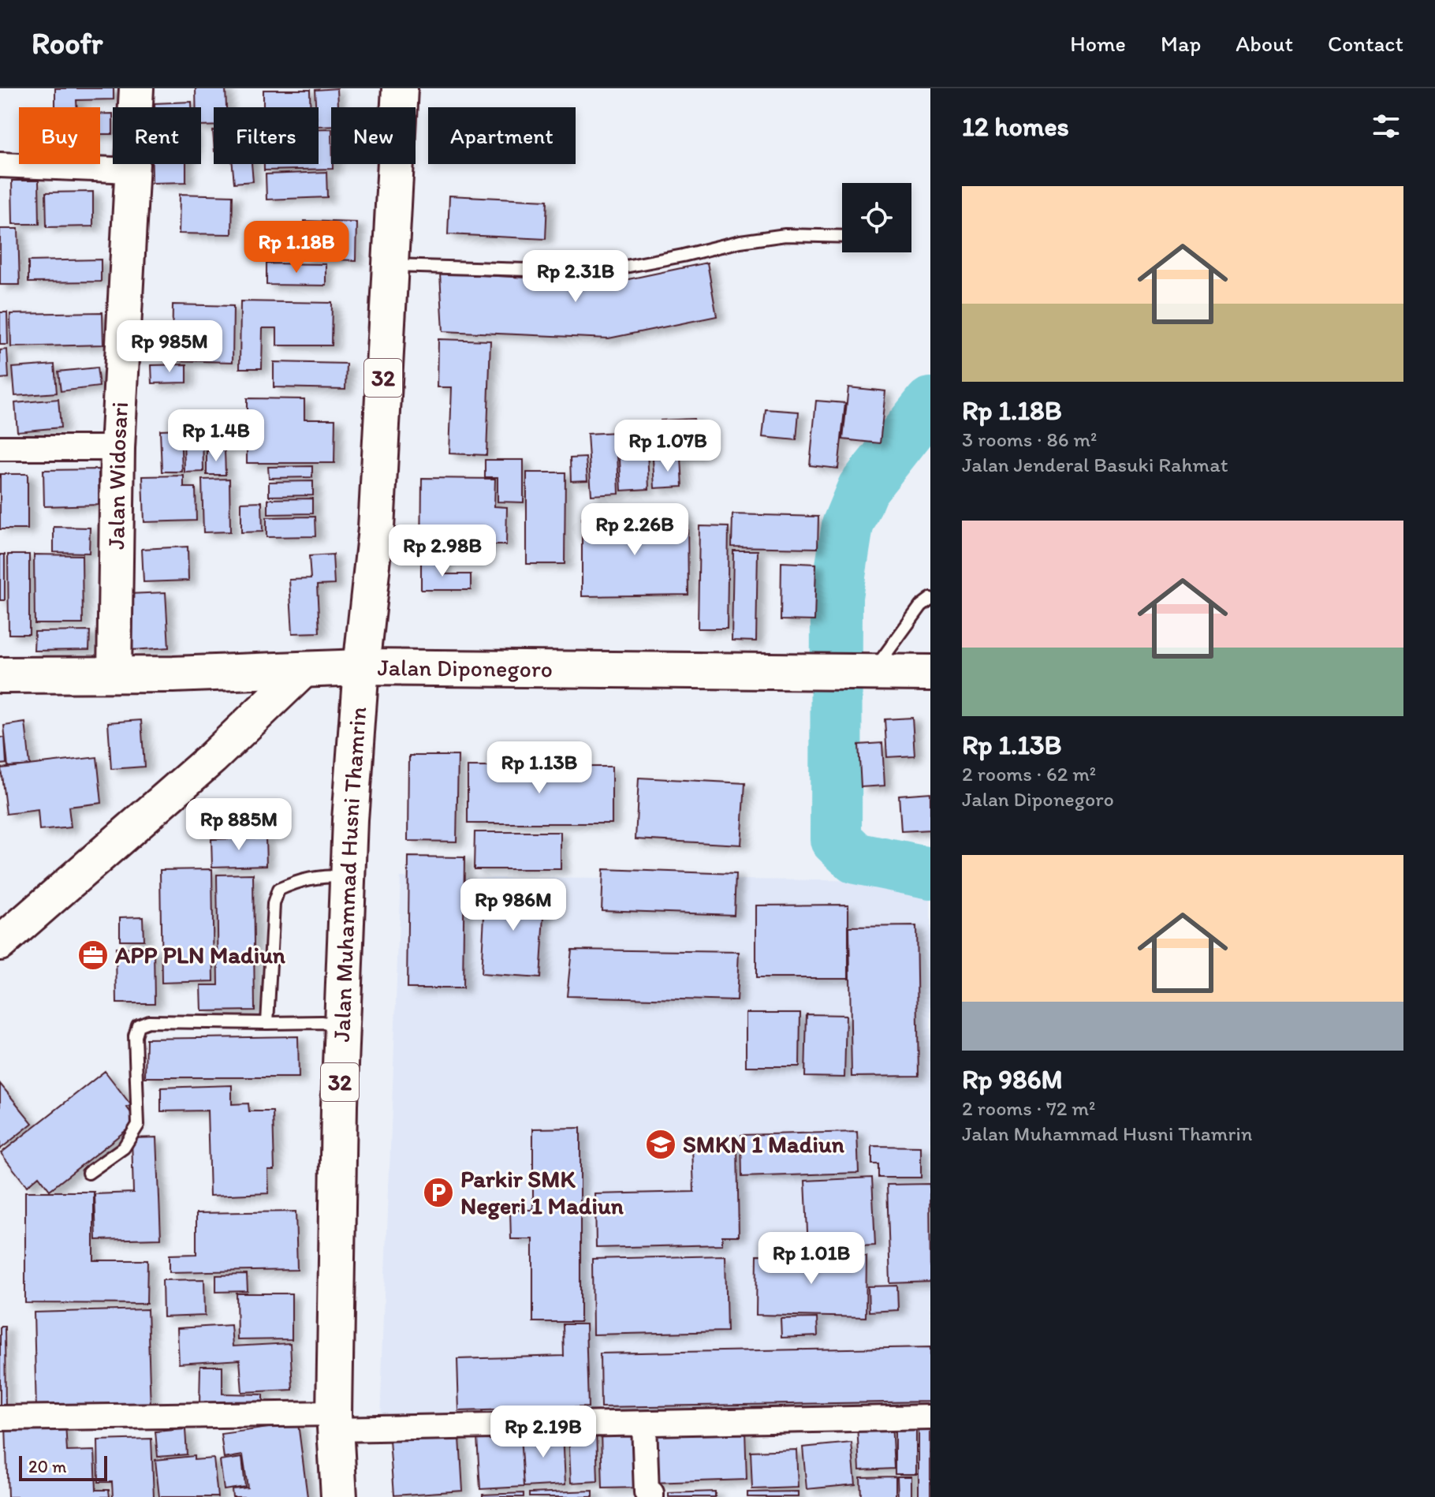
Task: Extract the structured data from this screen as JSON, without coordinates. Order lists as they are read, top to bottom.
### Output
{
  "streets": {
    "main road": ["32", "Jalan Diponegoro", "Jalan Muhammad Husni Thamrin"],
    "street": ["Jalan Widosari"]
  },
  "crossings": [
    ["32", "Jalan Diponegoro"],
    ["32", "Jalan Muhammad Husni Thamrin"],
    ["Jalan Widosari", "Jalan Diponegoro"],
    ["Jalan Diponegoro", "Jalan Muhammad Husni Thamrin"]
  ],
  "places": {
    "office": ["APP PLN Madiun"],
    "school or university": ["SMKN 1 Madiun"],
    "parking": ["Parkir SMK Negeri 1 Madiun"]
  },
  "scale_bar": "20 m",
  "page": {
    "header": "Roofr",
    "nav": [
      "Home",
      "Map",
      "About",
      "Contact"
    ],
    "heading": "12 homes",
    "chip": [
      "Buy",
      "Rent",
      "Filters",
      "New",
      "Apartment"
    ],
    "list": [
      {
        "name": "Rp 1.18B",
        "note": "3 rooms · 86 m² · Jalan Jenderal Basuki Rahmat"
      },
      {
        "name": "Rp 1.13B",
        "note": "2 rooms · 62 m² · Jalan Diponegoro"
      },
      {
        "name": "Rp 986M",
        "note": "2 rooms · 72 m² · Jalan Muhammad Husni Thamrin"
      }
    ],
    "price": [
      "Rp 1.18B",
      "Rp 2.31B",
      "Rp 985M",
      "Rp 1.4B",
      "Rp 1.07B",
      "Rp 2.26B",
      "Rp 2.98B",
      "Rp 1.13B",
      "Rp 885M",
      "Rp 986M",
      "Rp 1.01B",
      "Rp 2.19B"
    ],
    "scale": "20 m"
  }
}
